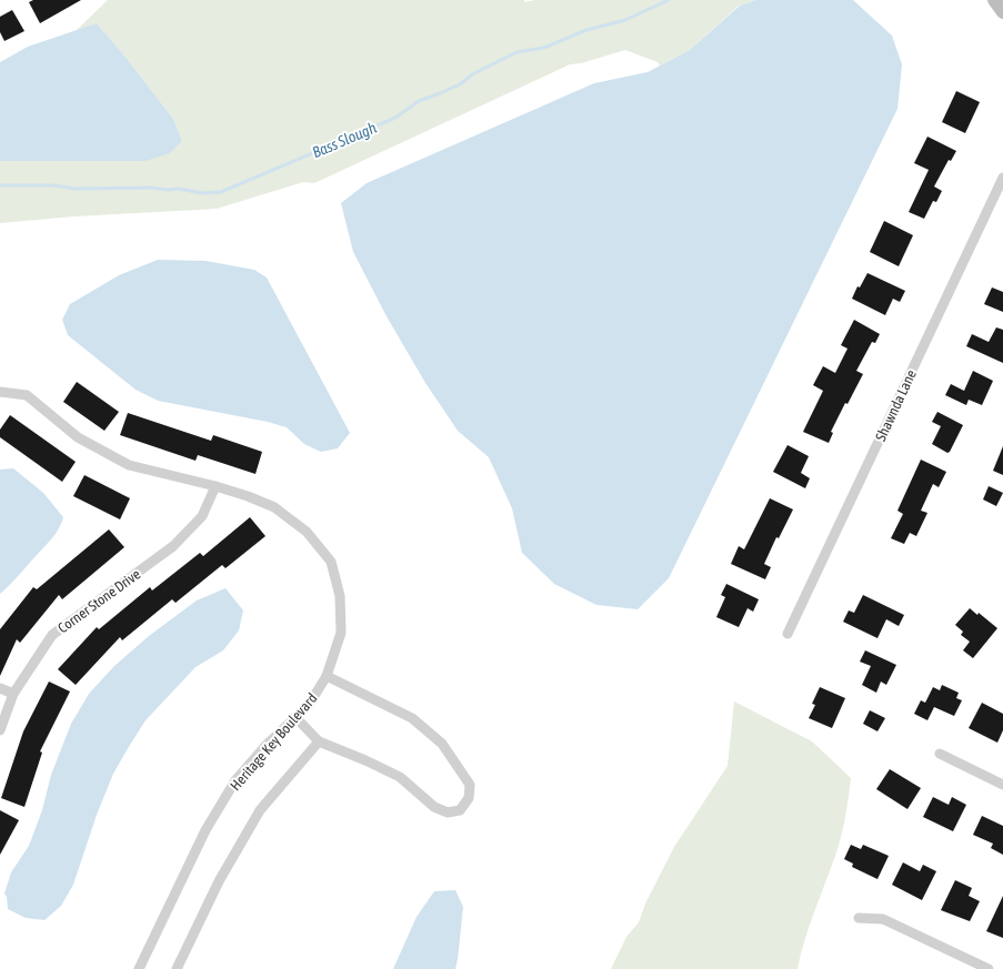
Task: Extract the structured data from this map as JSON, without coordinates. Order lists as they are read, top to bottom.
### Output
{
  "streets": {
    "street": ["Shawnda Lane", "Corner Stone Drive", "Heritage Key Boulevard"]
  },
  "crossings": [
    ["Corner Stone Drive", "Heritage Key Boulevard"]
  ],
  "water": ["Bass Slough"]
}
